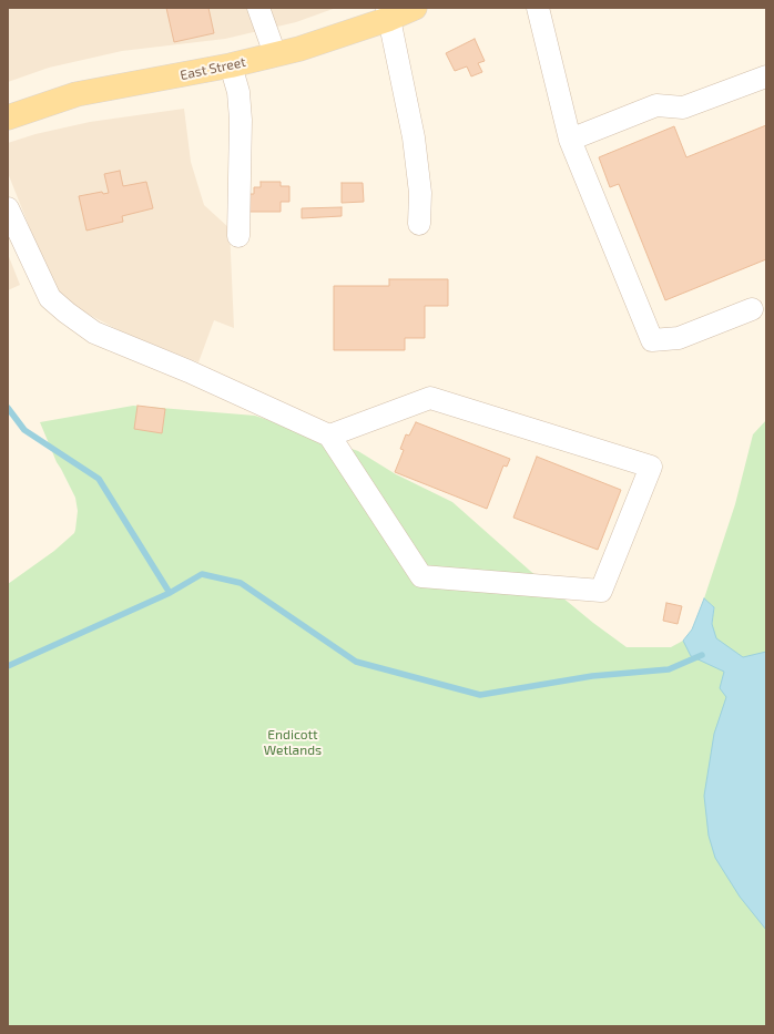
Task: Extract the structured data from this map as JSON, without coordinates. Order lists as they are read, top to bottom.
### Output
{
  "streets": {
    "main road": ["East Street"]
  },
  "parks": ["Endicott Wetlands"]
}
